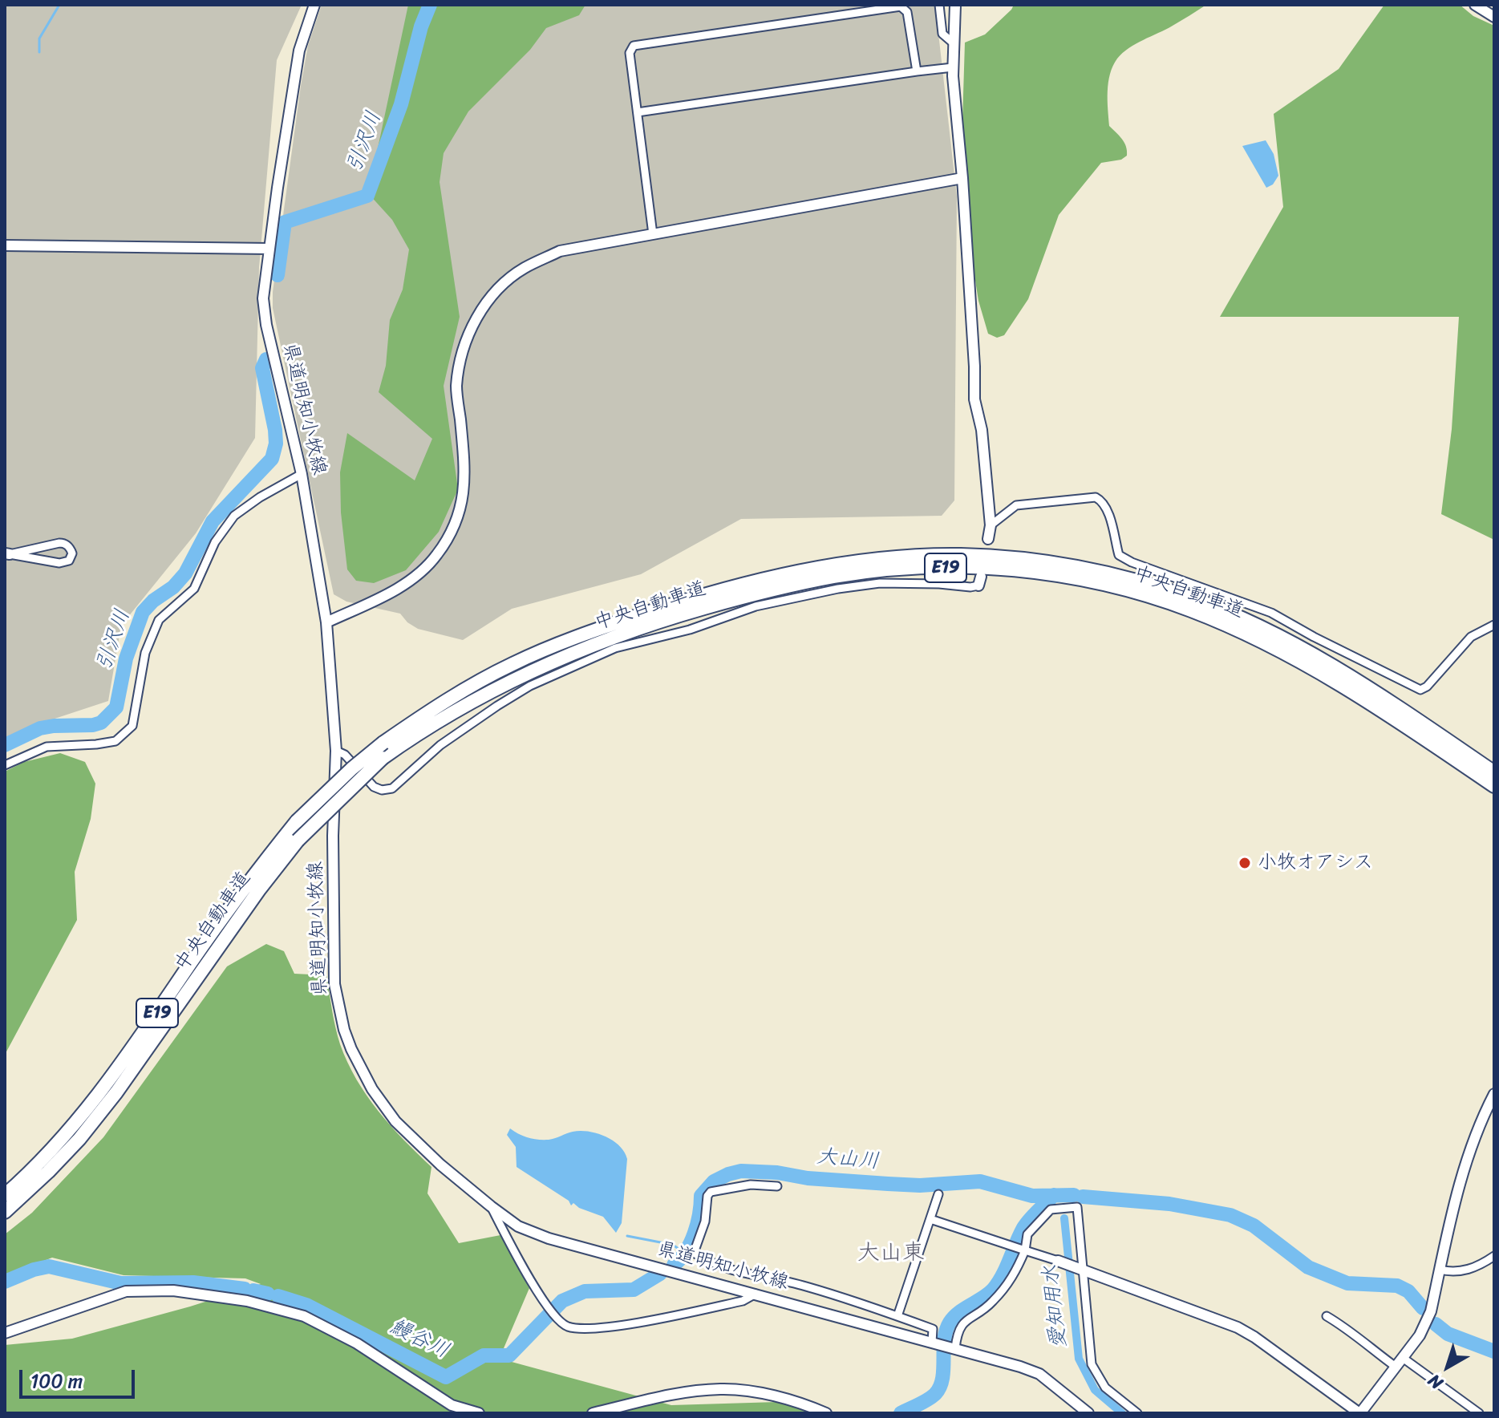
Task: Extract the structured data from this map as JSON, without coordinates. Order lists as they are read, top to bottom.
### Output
{
  "streets": {
    "highway": ["E19", "中央自動車道"],
    "main road": ["県道明知小牧線"]
  },
  "districts": ["大山東"],
  "water": [
    "引沢川",
    "大山川",
    "愛知用水",
    "鰻谷川"
  ],
  "places": ["小牧オアシス"],
  "scale_bar": "100 m",
  "north": "bottom left"
}
